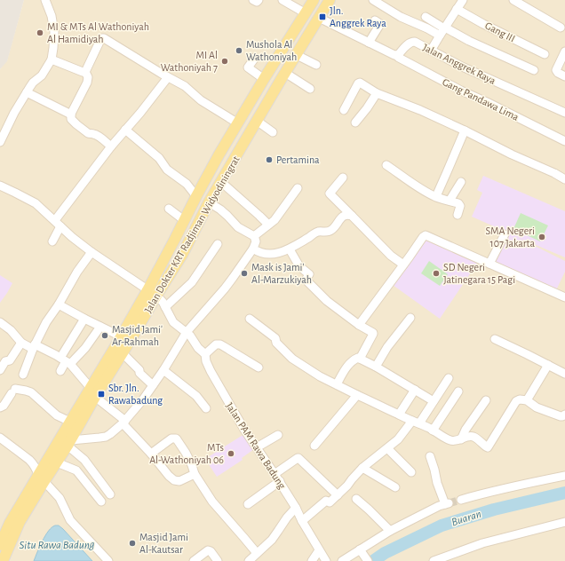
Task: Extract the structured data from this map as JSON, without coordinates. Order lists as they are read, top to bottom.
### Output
{
  "streets": {
    "main road": ["Jalan Dokter KRT Radjiman Widyodiningrat"],
    "street": [
      "Gang III",
      "Jalan Anggrek Raya",
      "Gang Pandawa Lima",
      "Jalan PAM Rawa Badung"
    ]
  },
  "crossings": [
    ["Jalan Anggrek Raya", "Gang Pandawa Lima"],
    ["Jalan Dokter KRT Radjiman Widyodiningrat", "Jalan PAM Rawa Badung"]
  ],
  "water": ["Buaran", "Situ Rawa Badung"],
  "places": {
    "transit": ["Jln. Anggrek Raya", "Sbr. Jln. Rawabadung"],
    "other": [
      "MI & MTs Al Wathoniyah Al Hamidiyah",
      "Mushola Al Wathoniyah",
      "MI Al Wathoniyah 7",
      "Pertamina",
      "SMA Negeri 107 Jakarta",
      "Mask is Jami' Al-Marzukiyah",
      "SD Negeri Jatinegara 15 Pagi",
      "Masjid Jami' Ar-Rahmah",
      "MTs Al-Wathoniyah 06",
      "Masjid Jami Al-Kautsar"
    ]
  }
}
